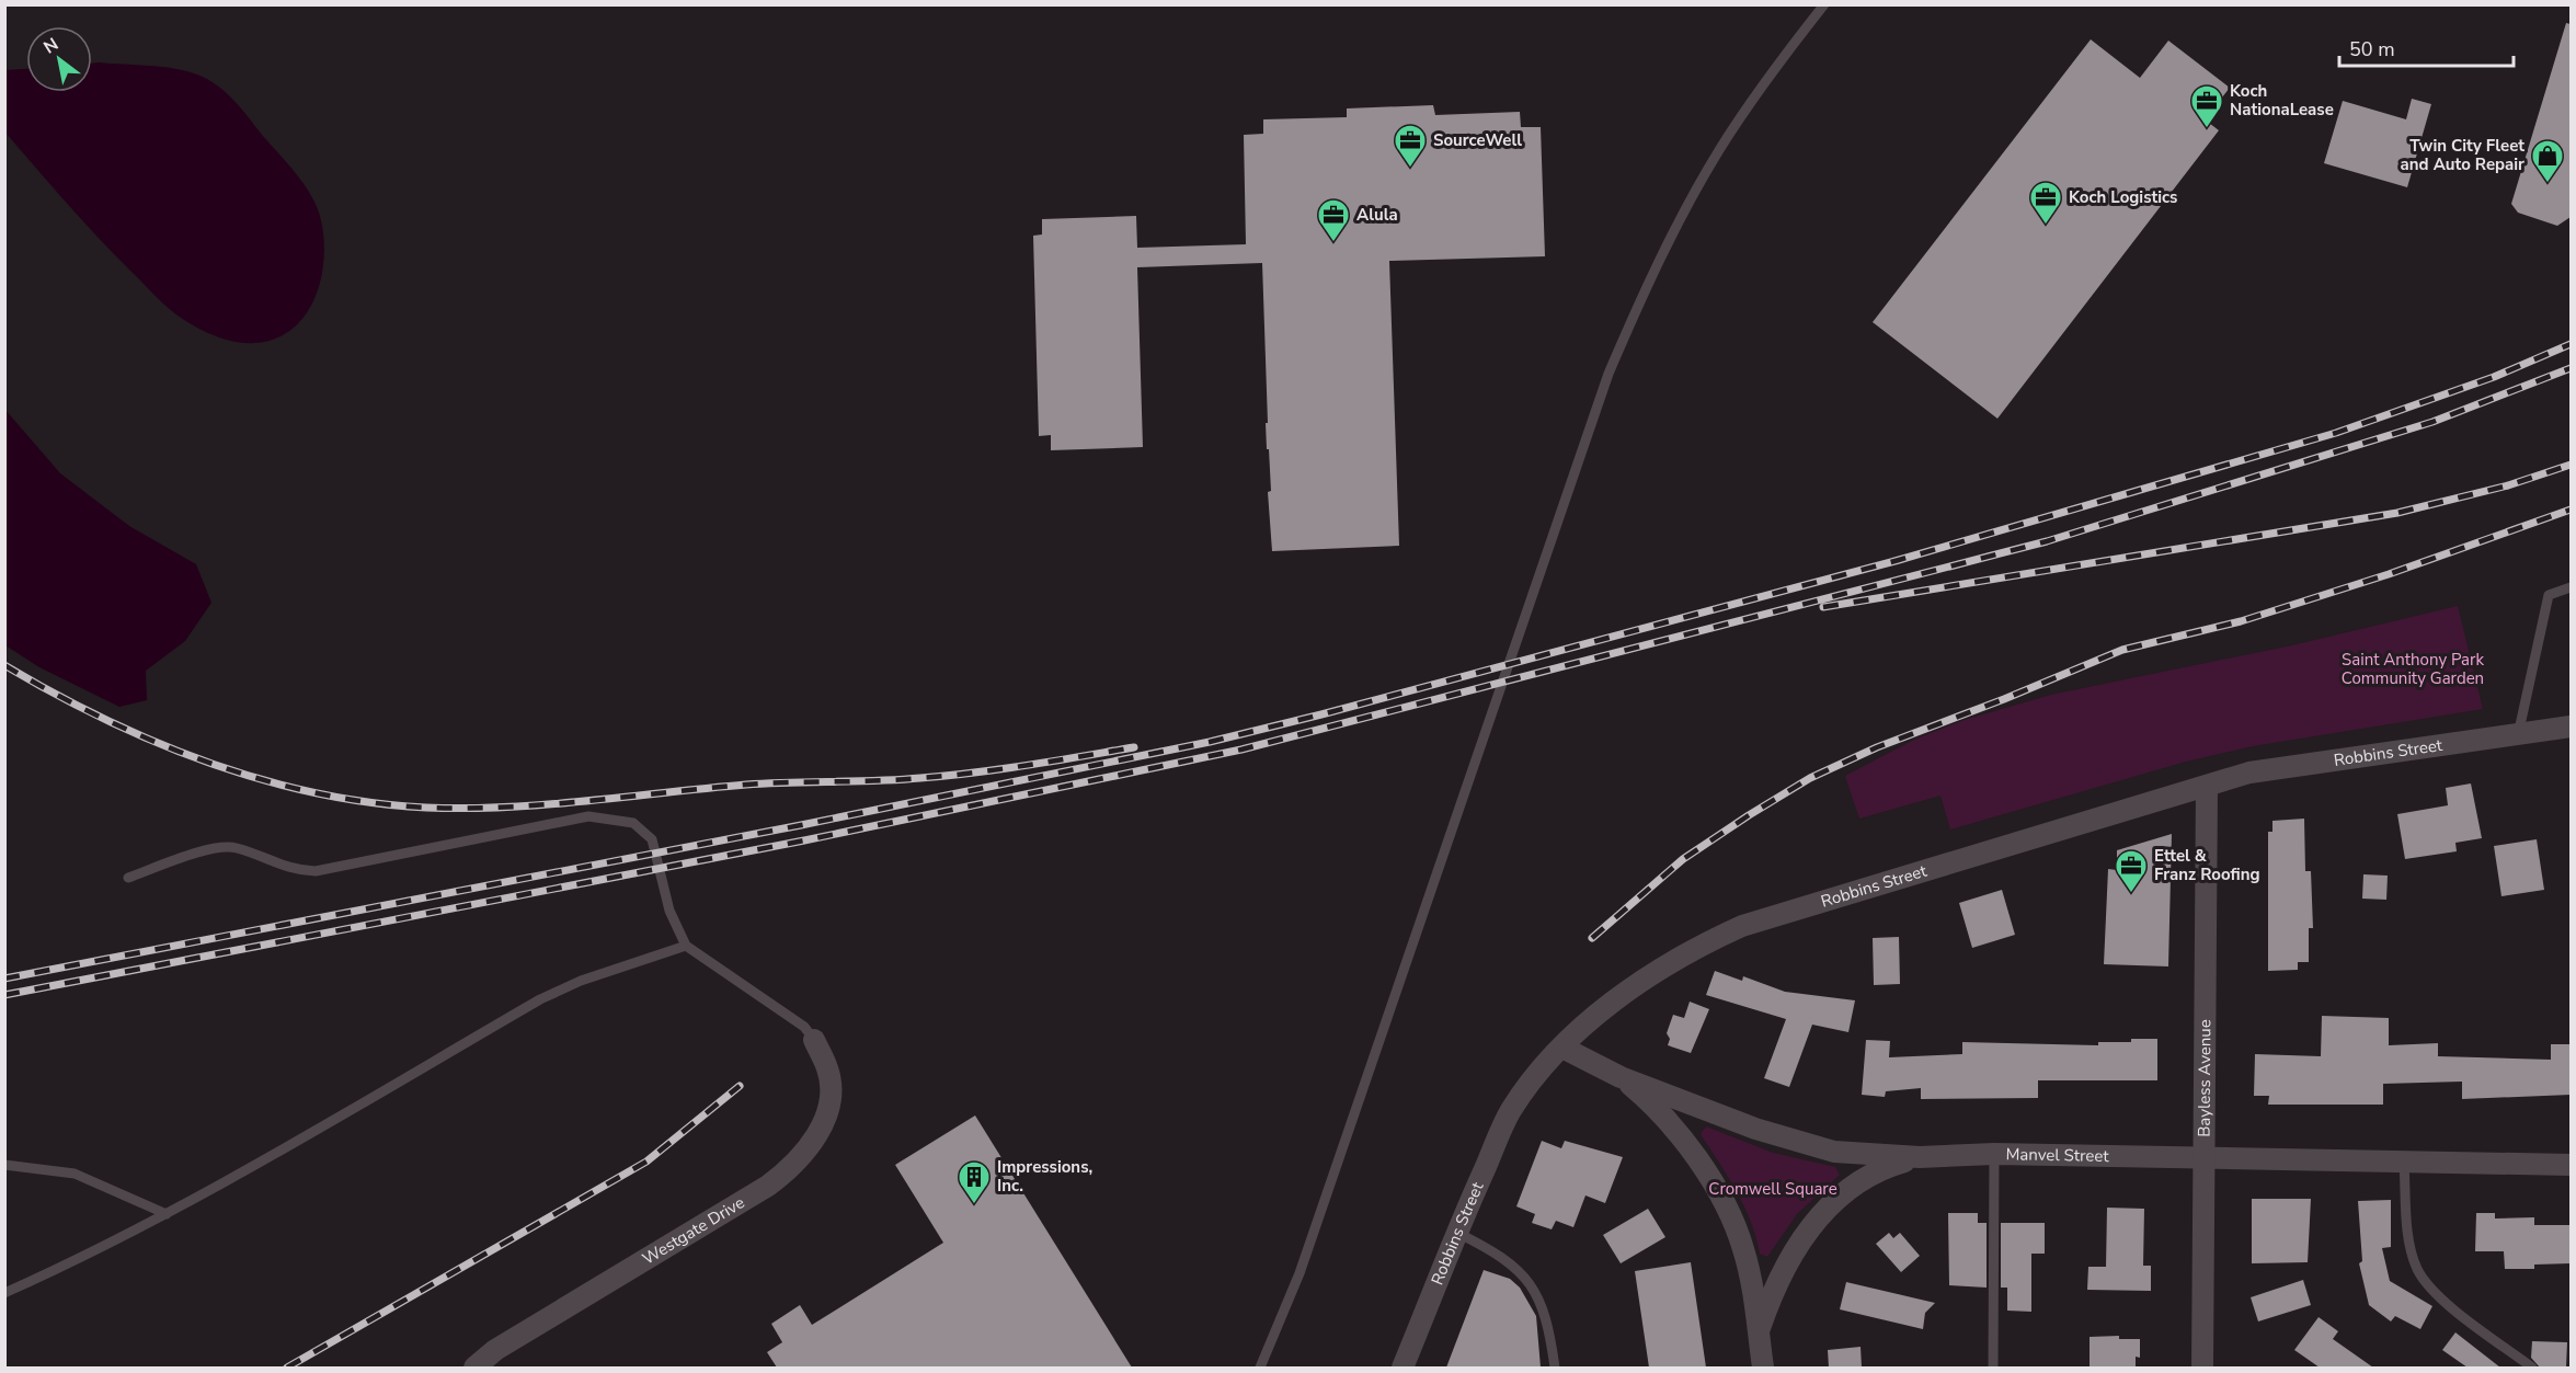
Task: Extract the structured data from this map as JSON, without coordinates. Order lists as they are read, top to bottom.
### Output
{
  "streets": {
    "street": [
      "Robbins Street",
      "Bayless Avenue",
      "Manvel Street",
      "Westgate Drive"
    ]
  },
  "crossings": [
    ["Robbins Street", "Bayless Avenue"],
    ["Robbins Street", "Manvel Street"],
    ["Bayless Avenue", "Manvel Street"]
  ],
  "parks": ["Saint Anthony Park Community Garden", "Cromwell Square"],
  "places": {
    "office": [
      "Koch NationaLease",
      "SourceWell",
      "Koch Logistics",
      "Alula",
      "Ettel & Franz Roofing"
    ],
    "shop": ["Twin City Fleet and Auto Repair"],
    "building": ["Impressions, Inc."]
  },
  "scale_bar": "50 m",
  "north": "top left"
}
